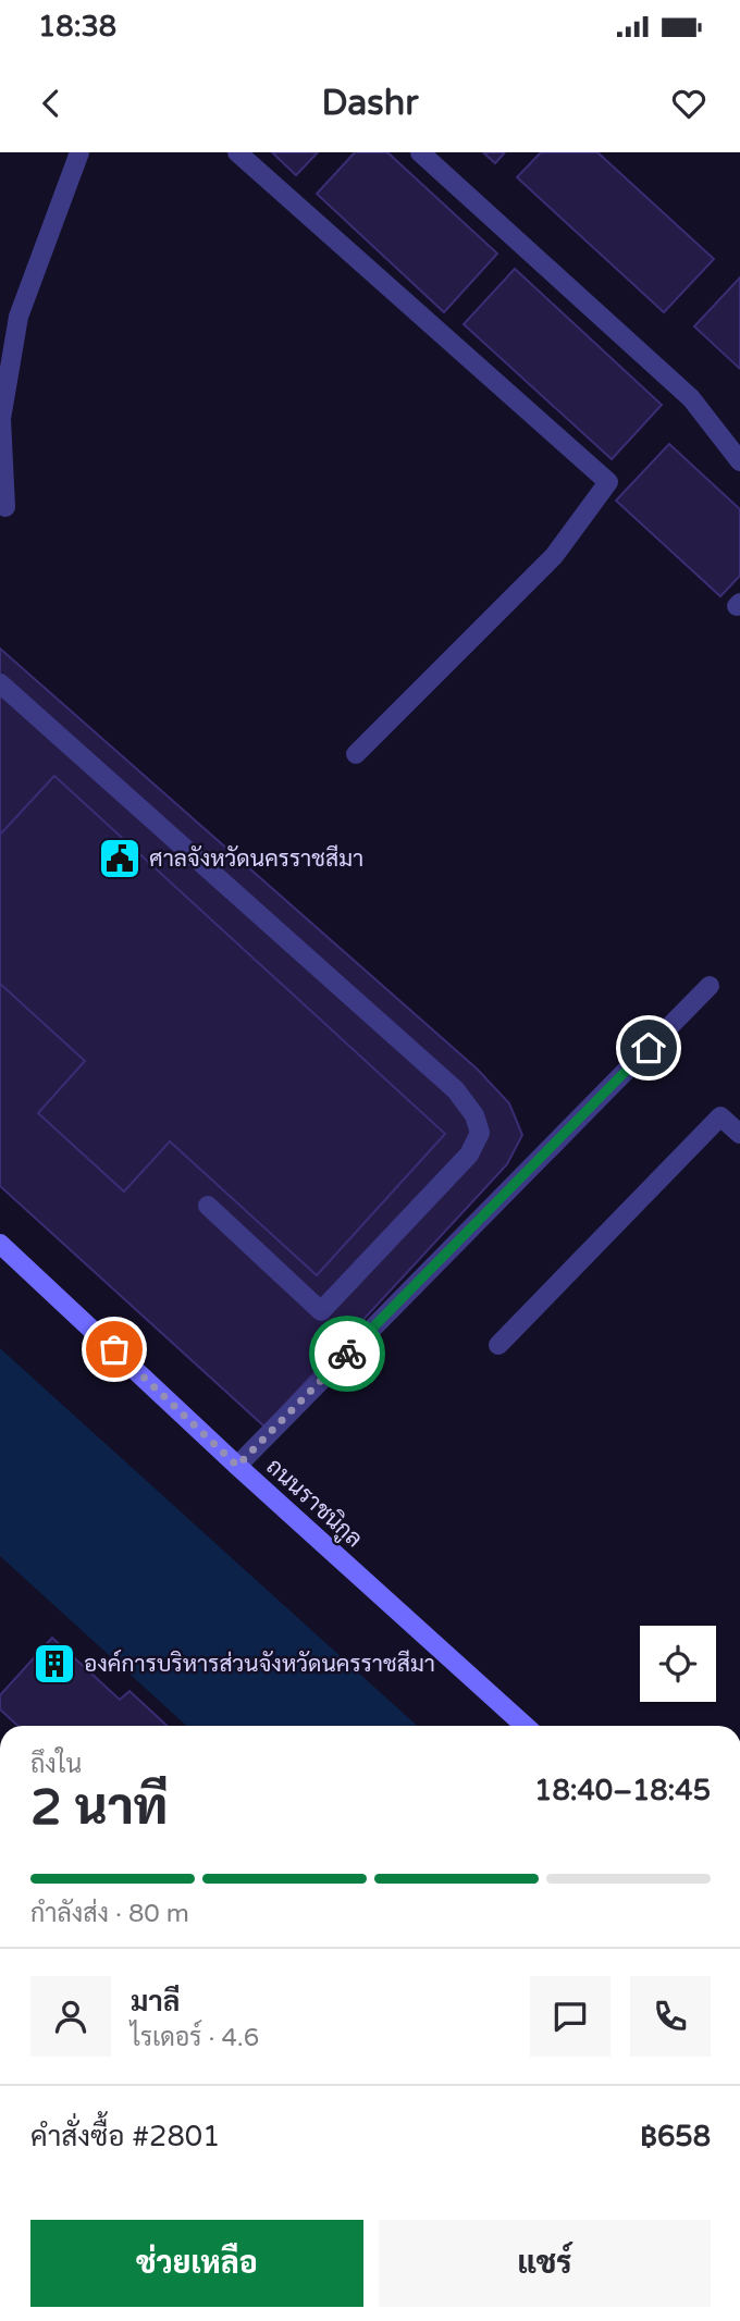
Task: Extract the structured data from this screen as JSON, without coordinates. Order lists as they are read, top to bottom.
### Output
{
  "streets": {
    "main road": ["ถนนราชนิกูล"]
  },
  "places": {
    "public building": ["ศาลจังหวัดนครราชสีมา"],
    "building": ["องค์การบริหารส่วนจังหวัดนครราชสีมา"]
  },
  "page": {
    "status": "18:38",
    "header": "Dashr",
    "heading": ["2 นาที", "ถึงใน", "18:40–18:45"],
    "panel": [
      "มาลี",
      "ไรเดอร์ · 4.6",
      "คำสั่งซื้อ #2801",
      "฿658"
    ],
    "bar": "กำลังส่ง · 80 m",
    "buttons": ["ช่วยเหลือ", "แชร์"]
  }
}
